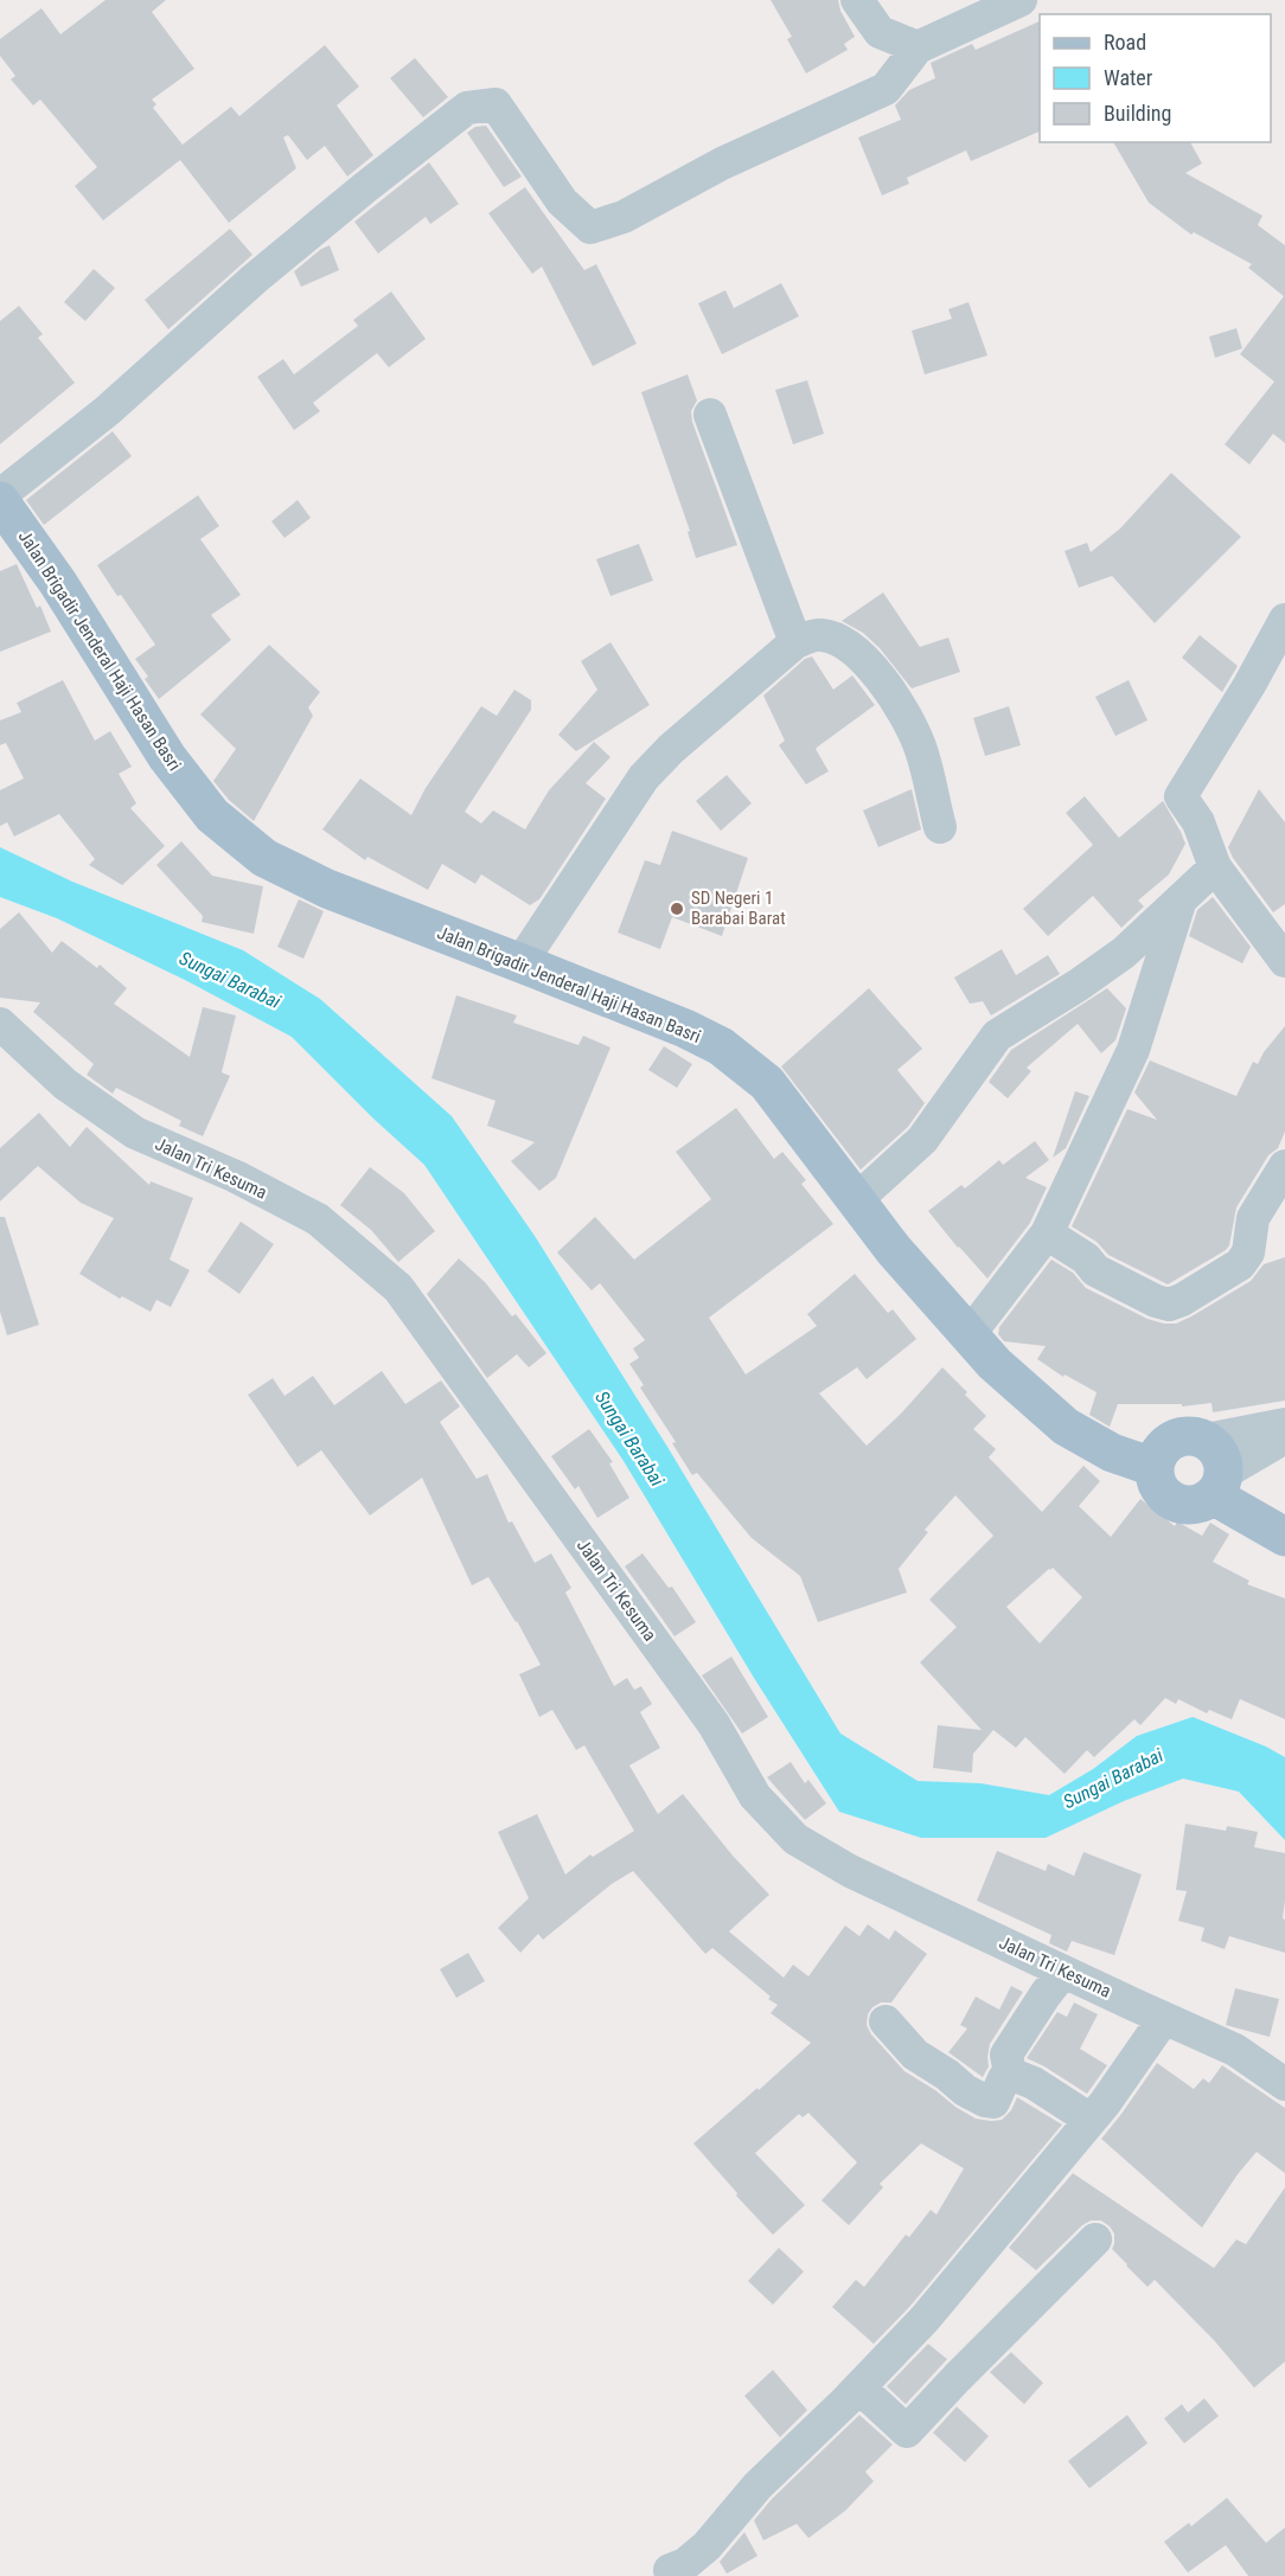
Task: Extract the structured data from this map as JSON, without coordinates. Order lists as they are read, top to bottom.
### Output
{
  "streets": {
    "main road": ["Jalan Brigadir Jenderal Haji Hasan Basri"],
    "street": ["Jalan Tri Kesuma"]
  },
  "water": ["Sungai Barabai"],
  "places": ["SD Negeri 1 Barabai Barat"],
  "legend": ["Road", "Water", "Building"]
}
